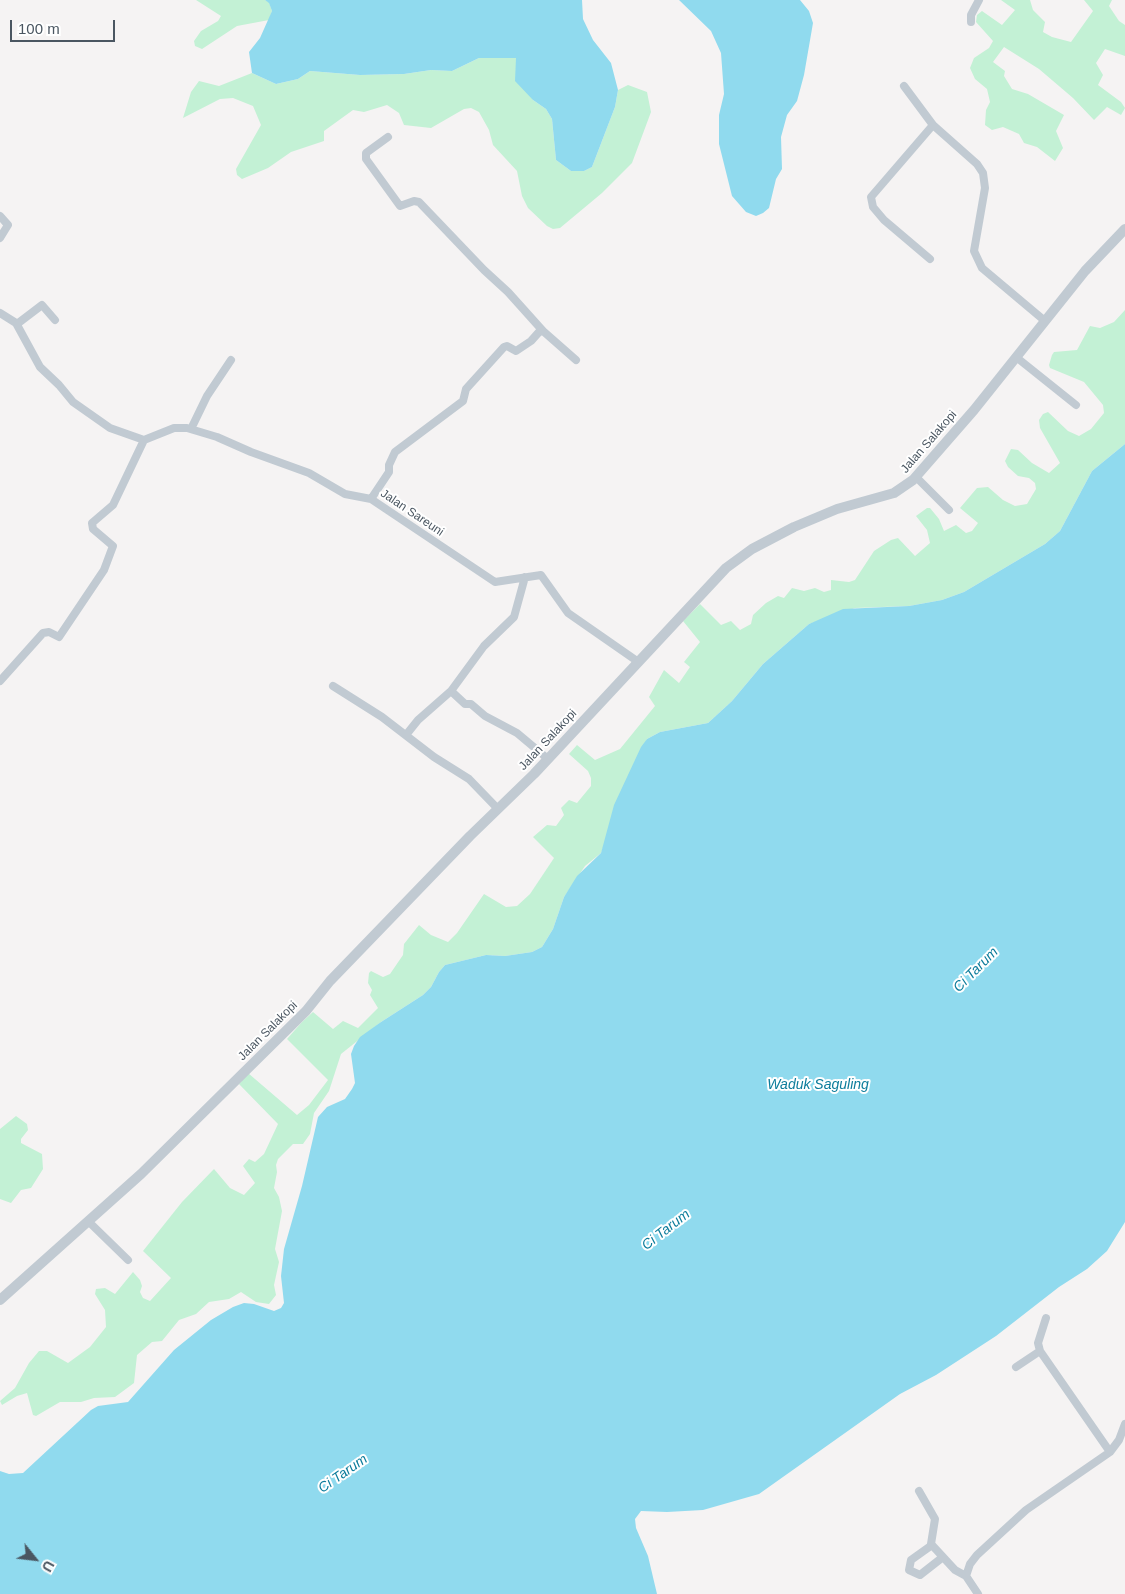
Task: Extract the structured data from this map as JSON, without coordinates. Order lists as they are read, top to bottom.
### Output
{
  "streets": {
    "street": ["Jalan Salakopi", "Jalan Sareuni"]
  },
  "crossings": [
    ["Jalan Salakopi", "Jalan Sareuni"]
  ],
  "water": ["Ci Tarum", "Waduk Saguling"],
  "scale_bar": "100 m",
  "north": "bottom right"
}
